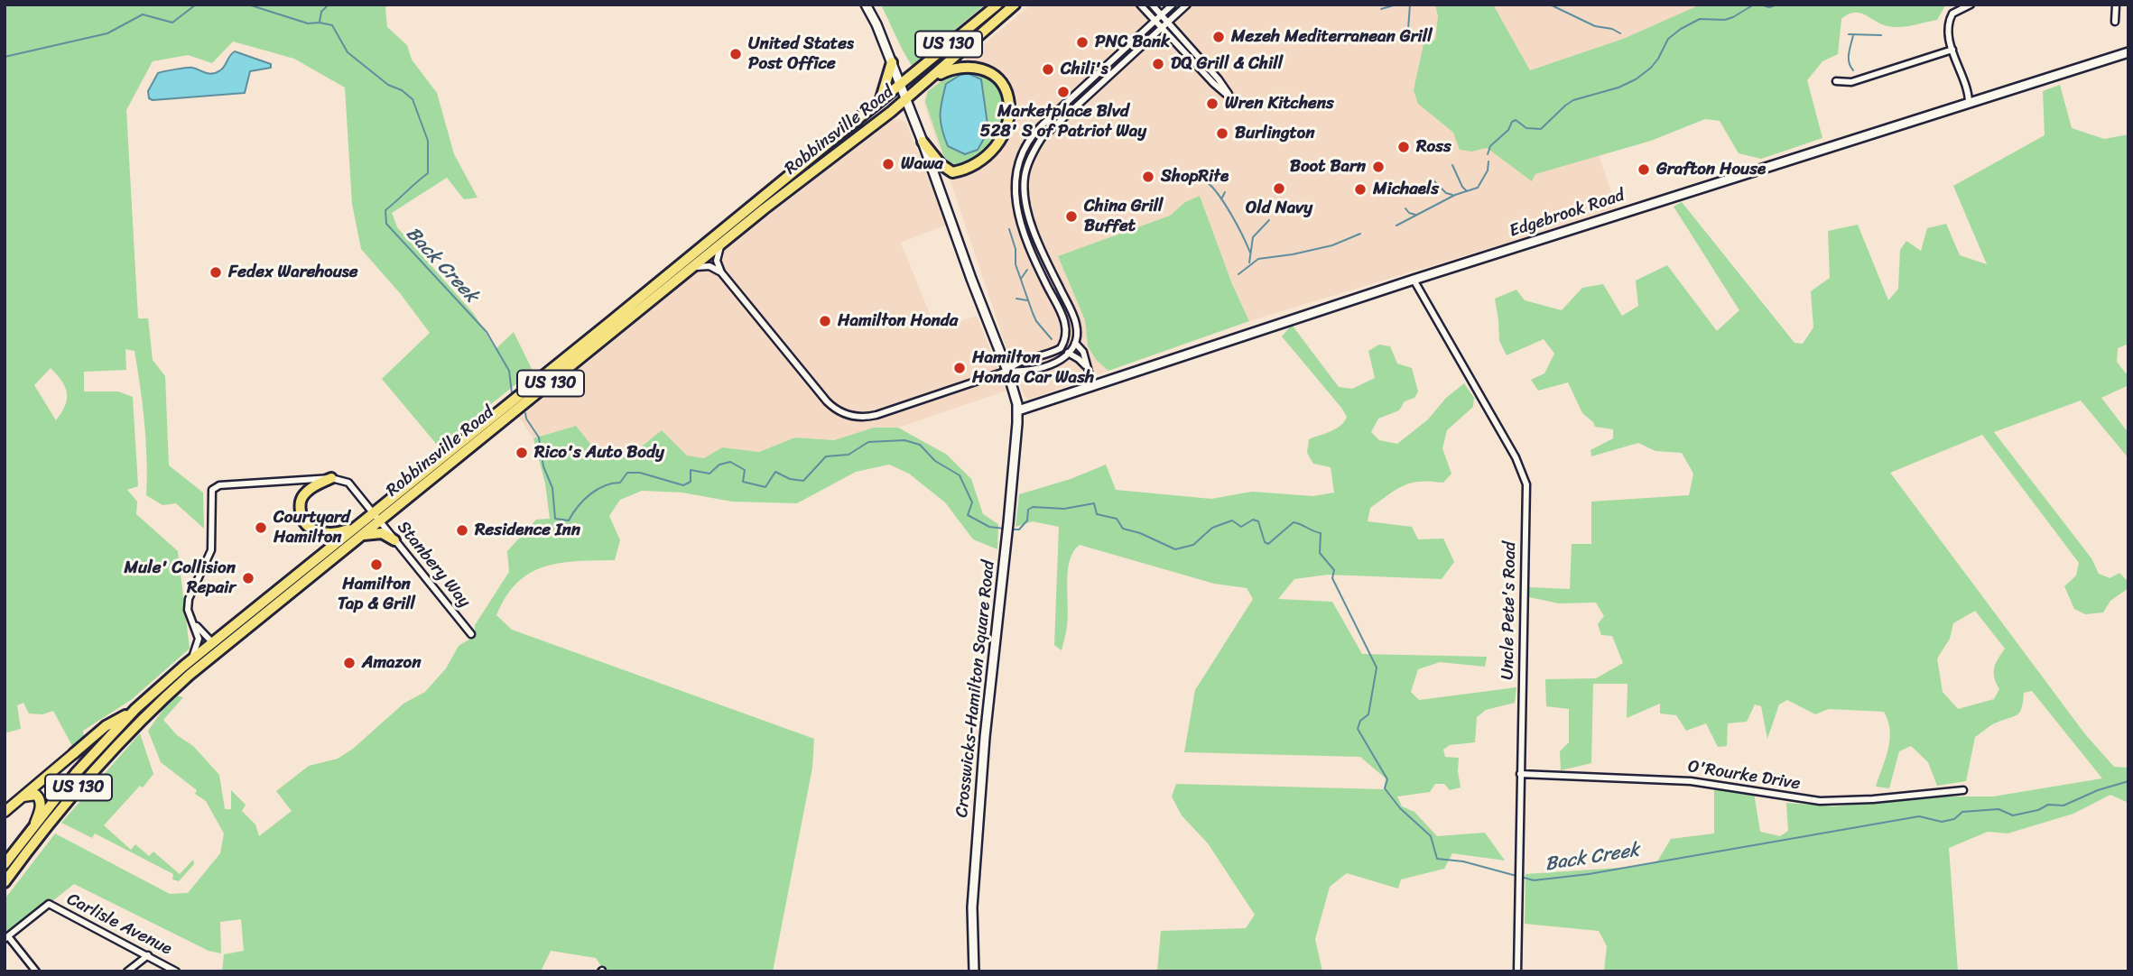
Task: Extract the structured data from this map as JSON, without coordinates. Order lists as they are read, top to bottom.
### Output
{
  "streets": {
    "highway": ["US 130", "Robbinsville Road"],
    "street": [
      "Edgebrook Road",
      "Stanbery Way",
      "Uncle Pete's Road",
      "Crosswicks-Hamilton Square Road",
      "O'Rourke Drive",
      "Carlisle Avenue"
    ]
  },
  "crossings": [
    ["Robbinsville Road", "Stanbery Way"],
    ["Edgebrook Road", "Uncle Pete's Road"],
    ["Edgebrook Road", "Crosswicks-Hamilton Square Road"],
    ["Uncle Pete's Road", "O'Rourke Drive"]
  ],
  "water": ["Back Creek"],
  "places": [
    "Mezeh Mediterranean Grill",
    "PNC Bank",
    "United States Post Office",
    "DQ Grill & Chill",
    "Chili's",
    "Marketplace Blvd 528' S of Patriot Way",
    "Wren Kitchens",
    "Burlington",
    "Ross",
    "Wawa",
    "Boot Barn",
    "Grafton House",
    "ShopRite",
    "Old Navy",
    "Michaels",
    "China Grill Buffet",
    "Fedex Warehouse",
    "Hamilton Honda",
    "Hamilton Honda Car Wash",
    "Rico's Auto Body",
    "Courtyard Hamilton",
    "Residence Inn",
    "Hamilton Tap & Grill",
    "Mule' Collision Repair",
    "Amazon"
  ]
}
